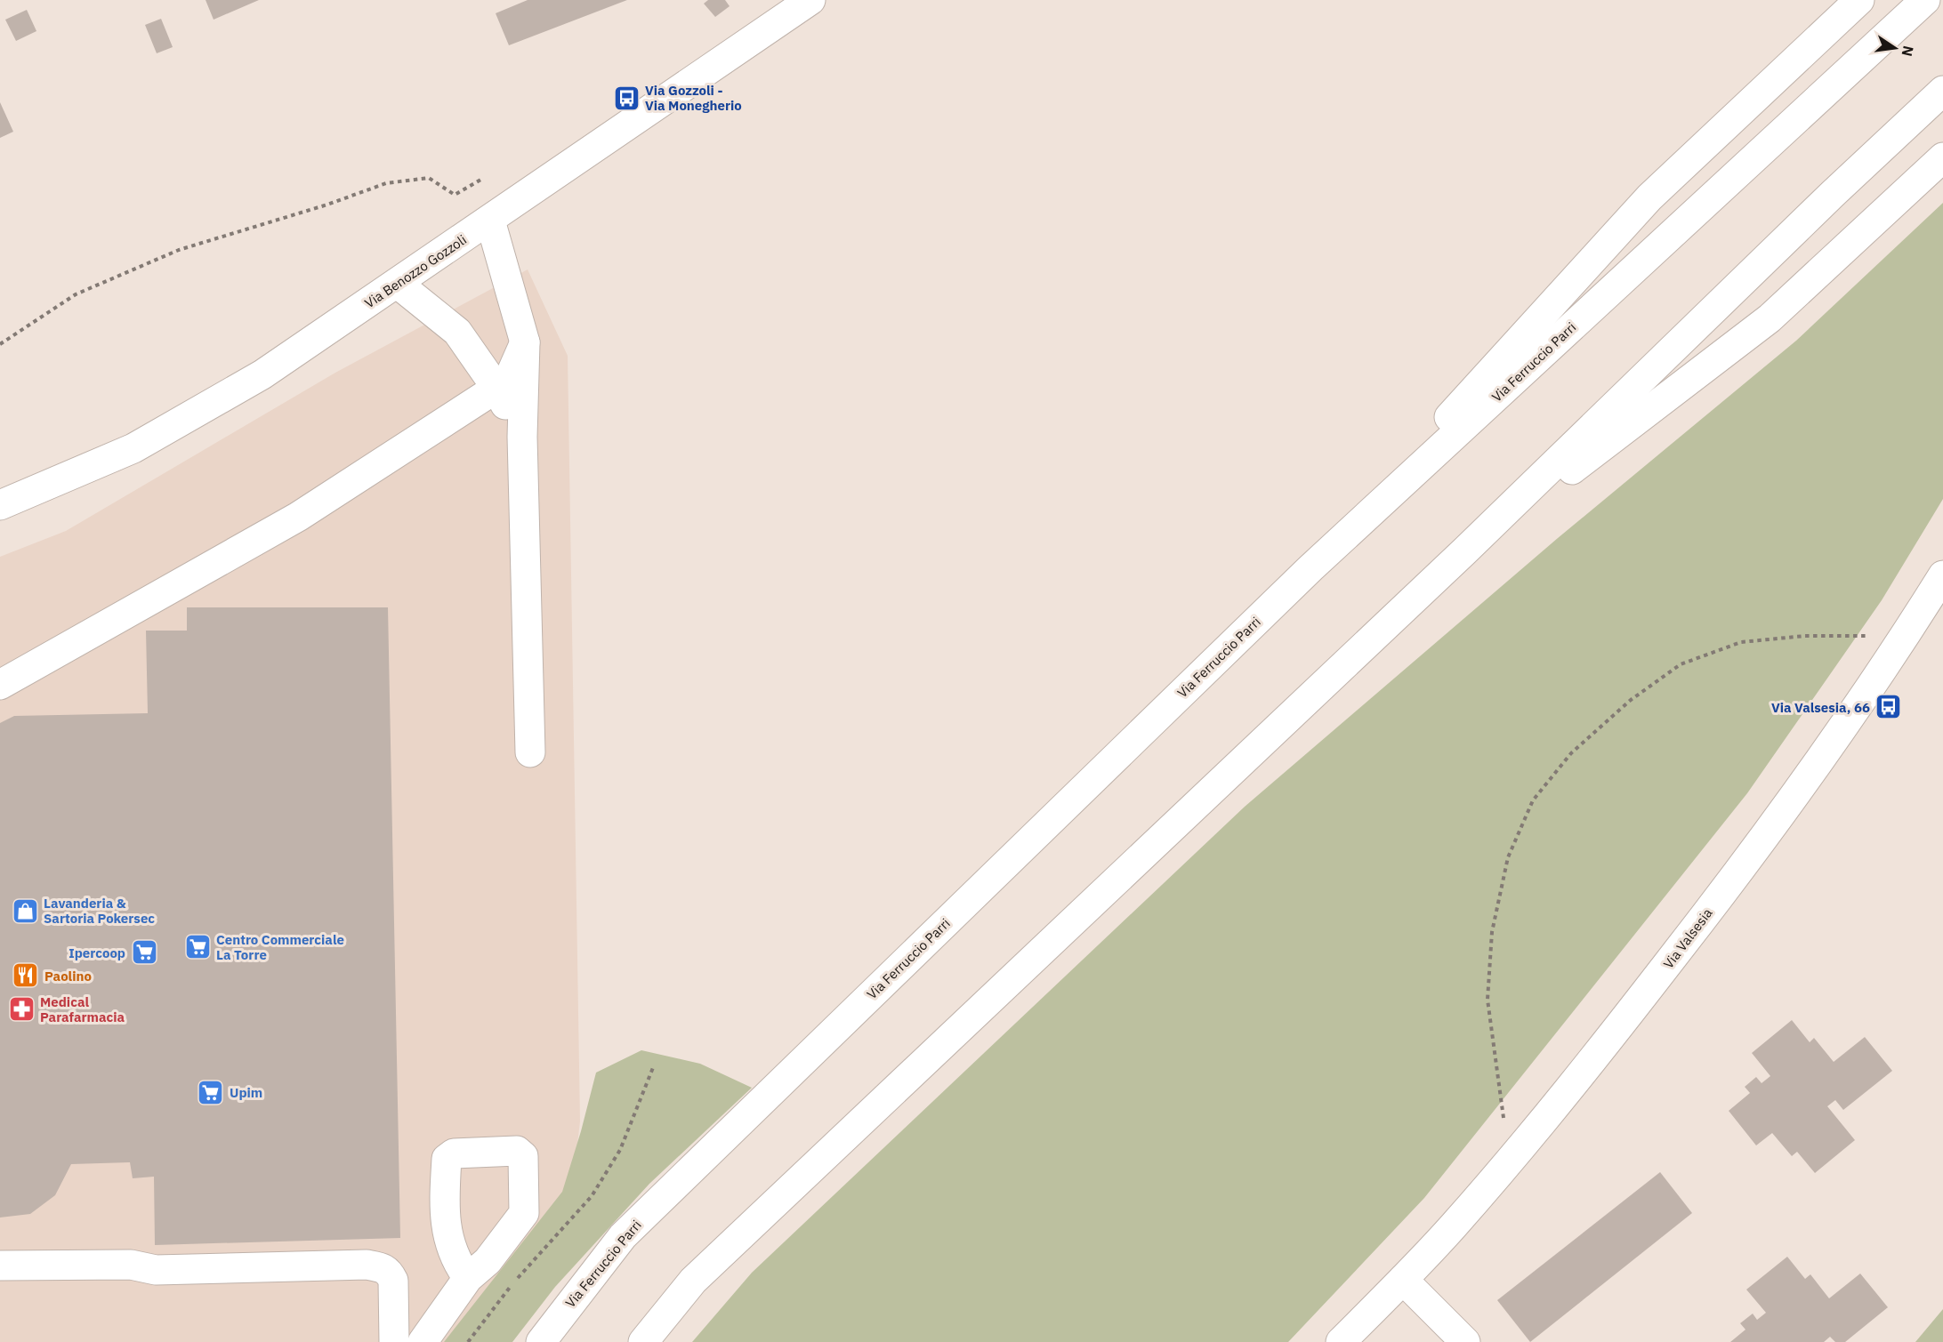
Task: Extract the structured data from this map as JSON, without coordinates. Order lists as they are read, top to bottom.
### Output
{
  "streets": {
    "main road": ["Via Benozzo Gozzoli", "Via Ferruccio Parri", "Via Valsesia"]
  },
  "places": {
    "bus stop": ["Via Gozzoli - Via Monegherio", "Via Valsesia, 66"],
    "shop": ["Lavanderia & Sartoria Pokersec"],
    "supermarket": ["Centro Commerciale La Torre", "Ipercoop", "Upim"],
    "restaurant": ["Paolino"],
    "pharmacy": ["Medical Parafarmacia"]
  },
  "north": "right"
}
